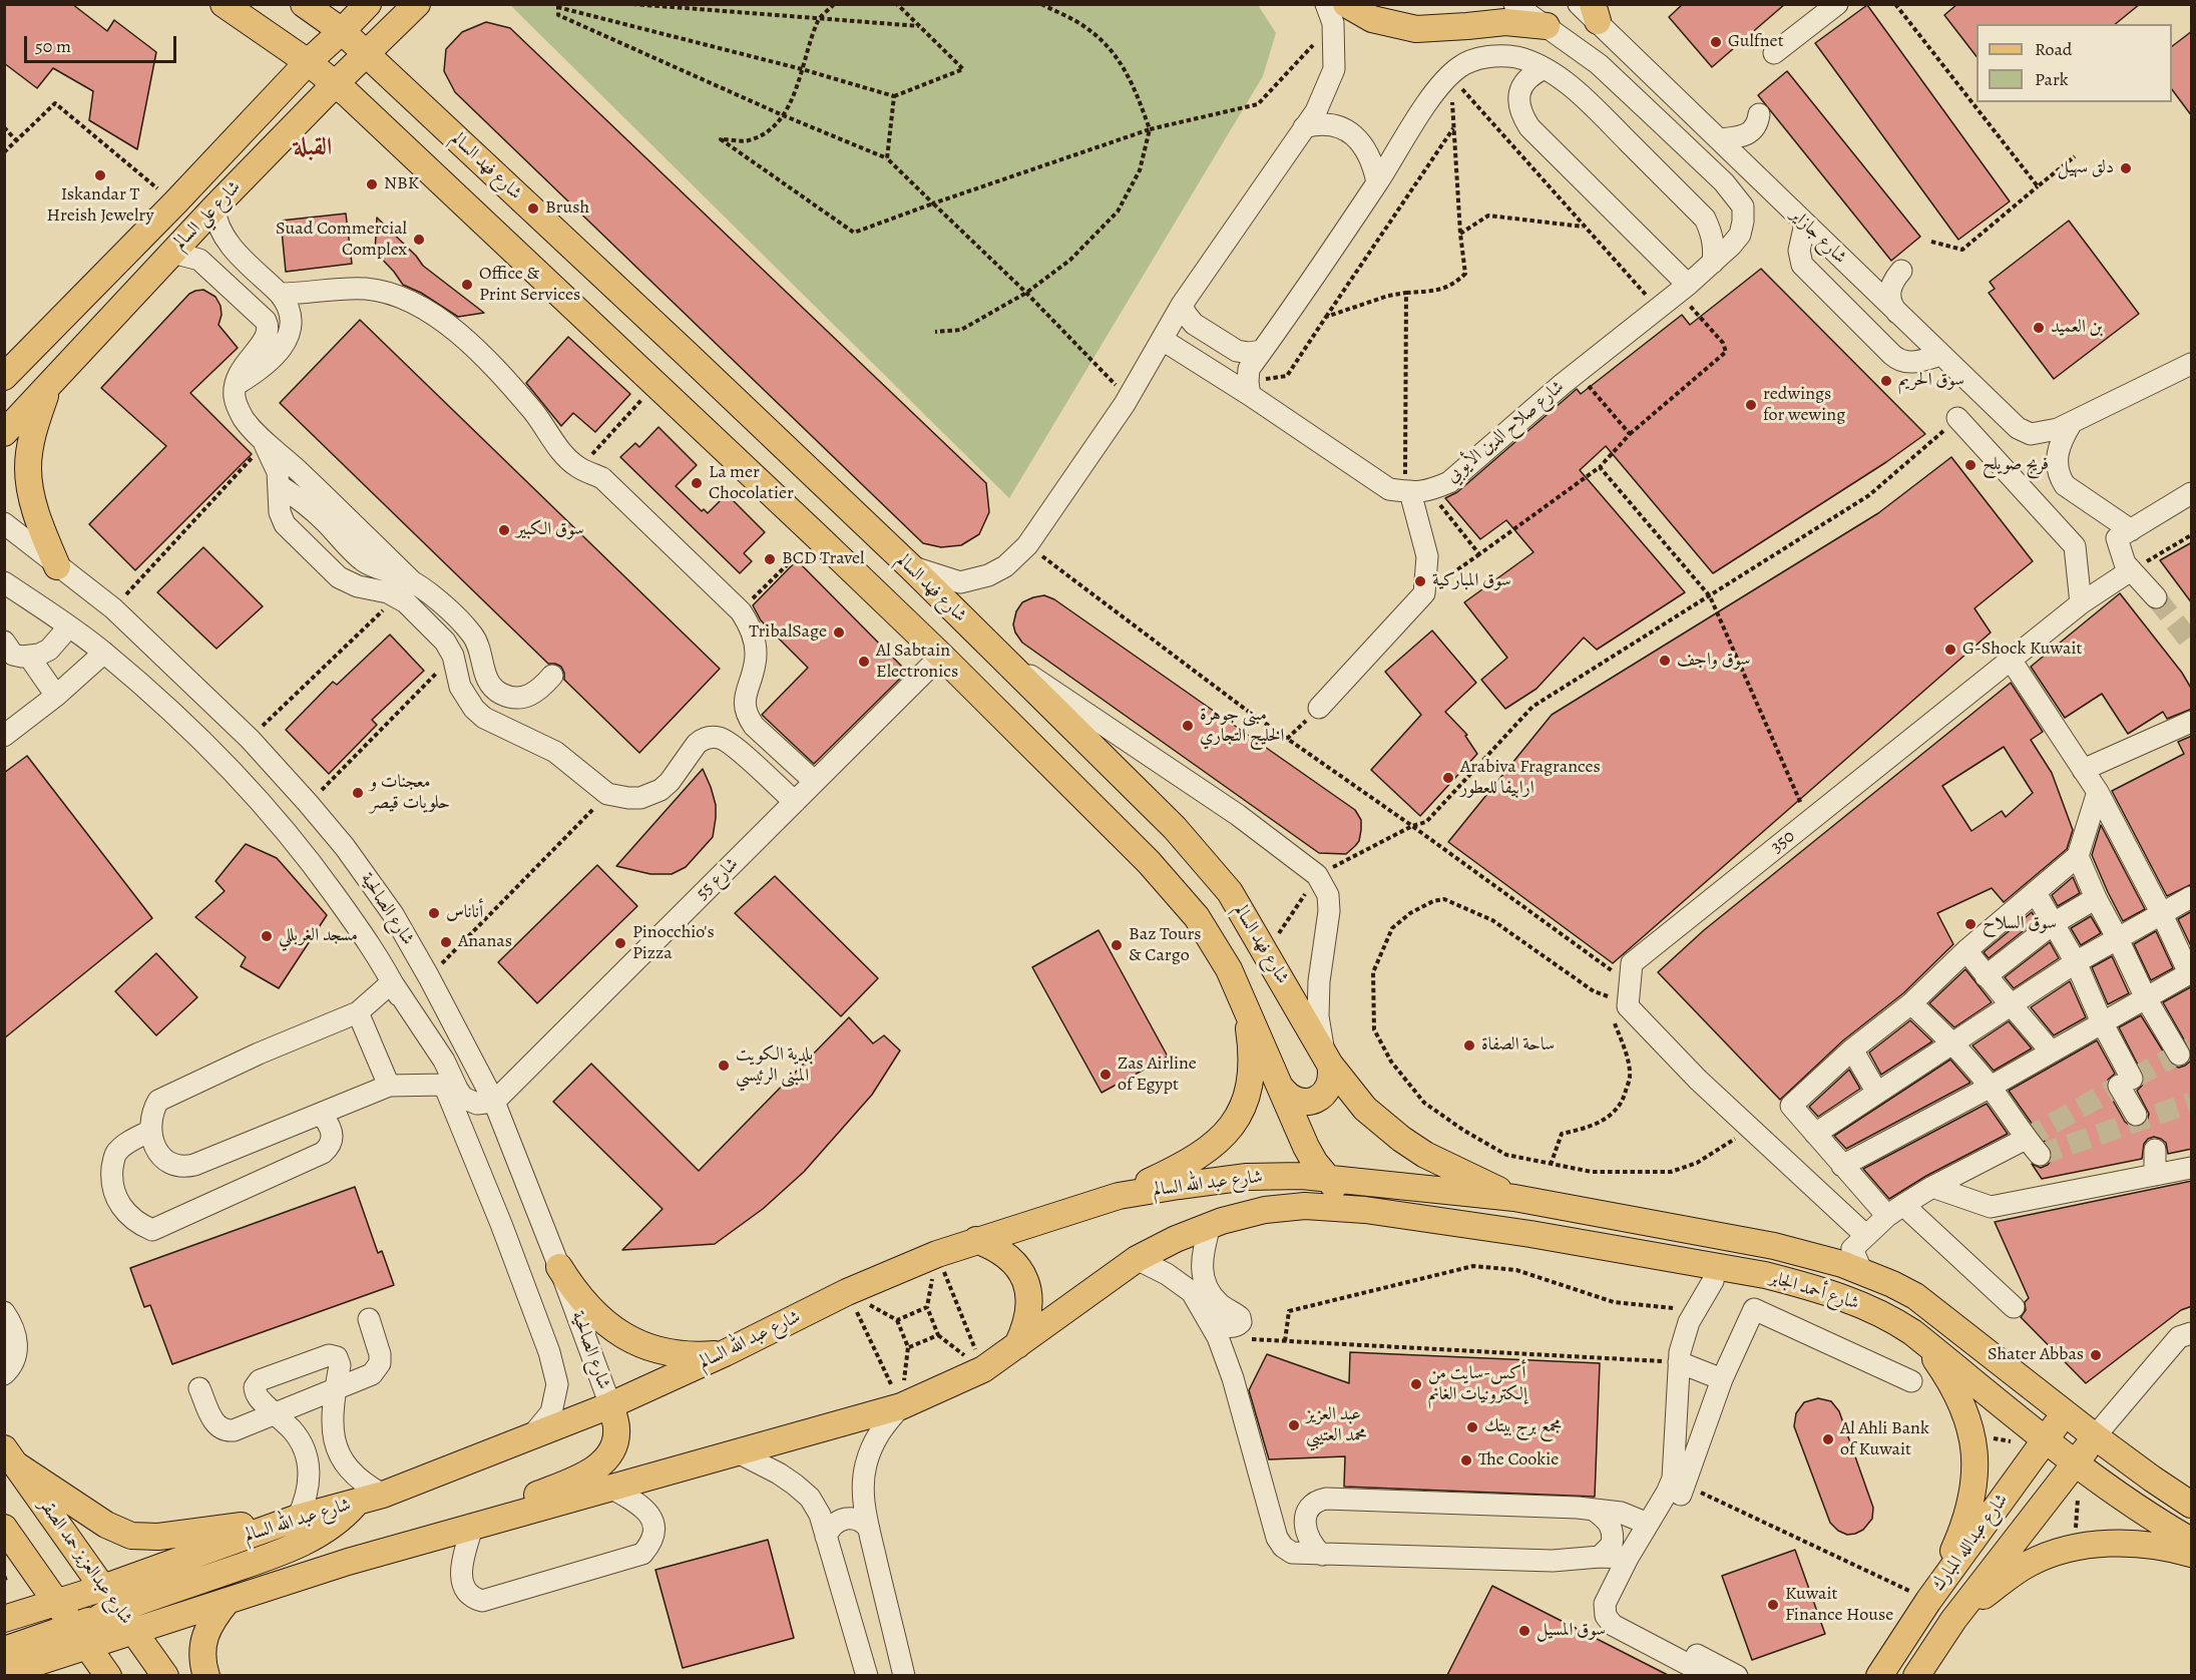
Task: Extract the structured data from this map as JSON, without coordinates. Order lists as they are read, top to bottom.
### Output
{
  "streets": {
    "main road": [
      "شارع فهد السالم",
      "شارع علي السالم",
      "شارع عبد الله السالم",
      "شارع أحمد الجابر",
      "شارع عبدالله المبارك",
      "شارع عبدالعزيز حمد الصقر"
    ],
    "street": [
      "شارع جازاير",
      "شارع صلاح الدين الأيوبي",
      "350",
      "شارع 55",
      "شارع الصالحية"
    ]
  },
  "crossings": [
    ["شارع فهد السالم", "شارع علي السالم"],
    ["شارع فهد السالم", "شارع عبد الله السالم"],
    ["شارع فهد السالم", "شارع أحمد الجابر"],
    ["شارع 55", "شارع الصالحية"],
    ["شارع الصالحية", "شارع عبد الله السالم"],
    ["شارع عبد الله السالم", "شارع أحمد الجابر"],
    ["شارع عبد الله السالم", "شارع عبدالعزيز حمد الصقر"],
    ["شارع أحمد الجابر", "شارع عبدالله المبارك"]
  ],
  "districts": ["القبلة"],
  "places": [
    "Gulfnet",
    "دلق سهيل",
    "Iskandar T Hreish Jewelry",
    "NBK",
    "Brush",
    "Suad Commercial Complex",
    "Office & Print Services",
    "بن العميد",
    "سوق الحريم",
    "redwings for wewing",
    "فريج صويلح",
    "La mer Chocolatier",
    "سوق الكبير",
    "BCD Travel",
    "سوق المباركية",
    "TribalSage",
    "G-Shock Kuwait",
    "سوق واجف",
    "Al Sabtain Electronics",
    "مبنى جوهرة الخليج التجاري",
    "Arabiva Fragrances ارابيفا للعطور",
    "معجنات و حلويات قيصر",
    "أناناس",
    "سوق السلاح",
    "مسجد الغربللي",
    "Ananas",
    "Pinocchio's Pizza",
    "Baz Tours & Cargo",
    "ساحة الصفاة",
    "بلدية الكويت المبنى الرئيسي",
    "Zas Airline of Egypt",
    "Shater Abbas",
    "أكس-سايت من إلكترونيات الغانم",
    "عبد العزيز محمد العتيبي",
    "مجمع برج بيتك",
    "Al Ahli Bank of Kuwait",
    "The Cookie",
    "Kuwait Finance House",
    "سوق المسيل"
  ],
  "legend": ["Road", "Park"],
  "scale_bar": "50 m"
}
